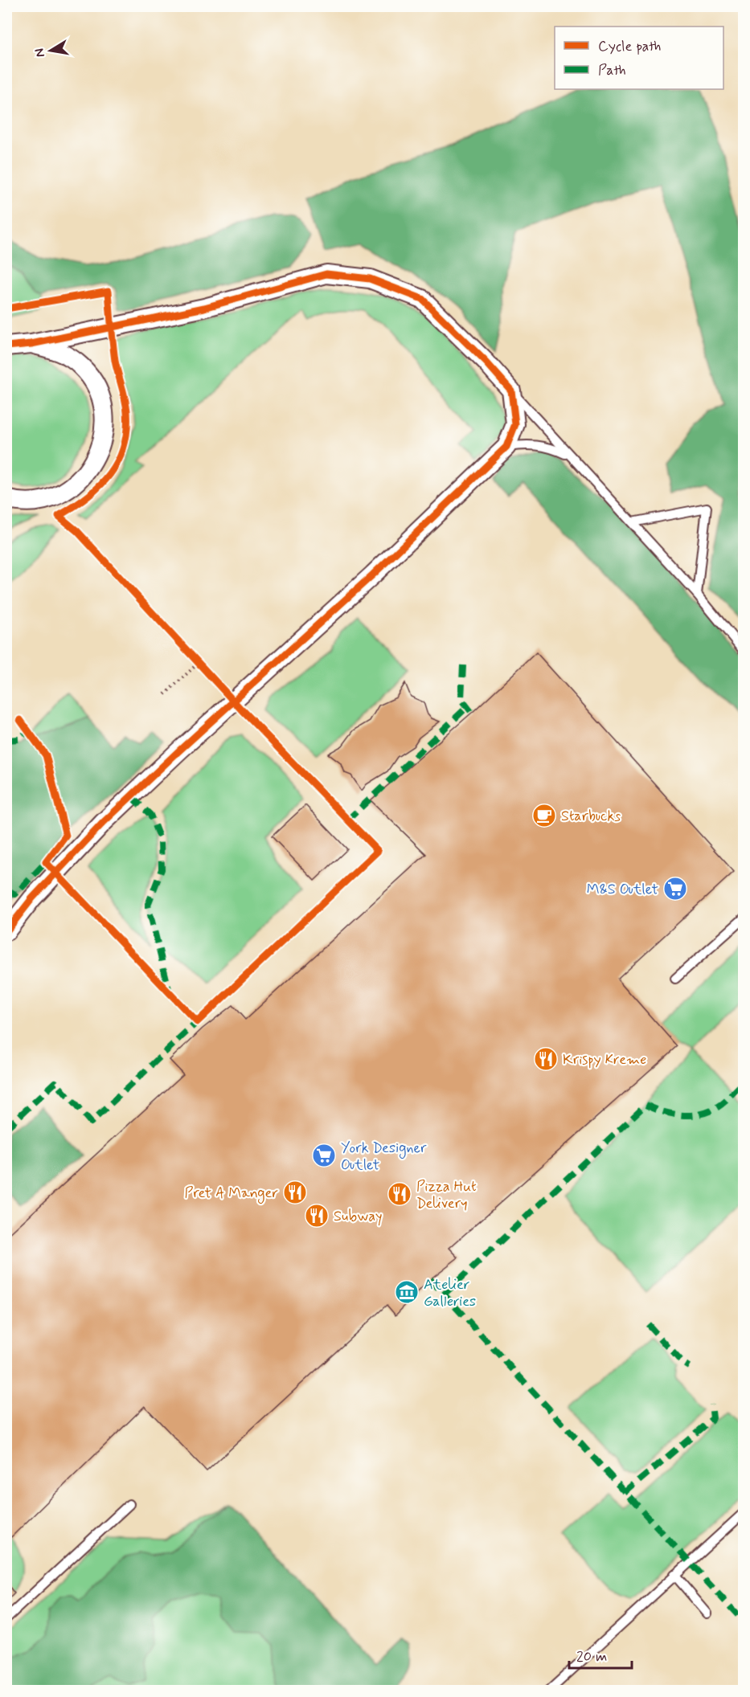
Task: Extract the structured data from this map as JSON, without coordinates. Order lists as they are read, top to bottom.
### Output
{
  "places": {
    "cafe": ["Starbucks"],
    "supermarket": ["M&S Outlet", "York Designer Outlet"],
    "restaurant": [
      "Krispy Kreme",
      "Pret A Manger",
      "Pizza Hut Delivery",
      "Subway"
    ],
    "museum": ["Atelier Galleries"]
  },
  "legend": ["Cycle path", "Path"],
  "scale_bar": "20 m",
  "north": "left"
}
